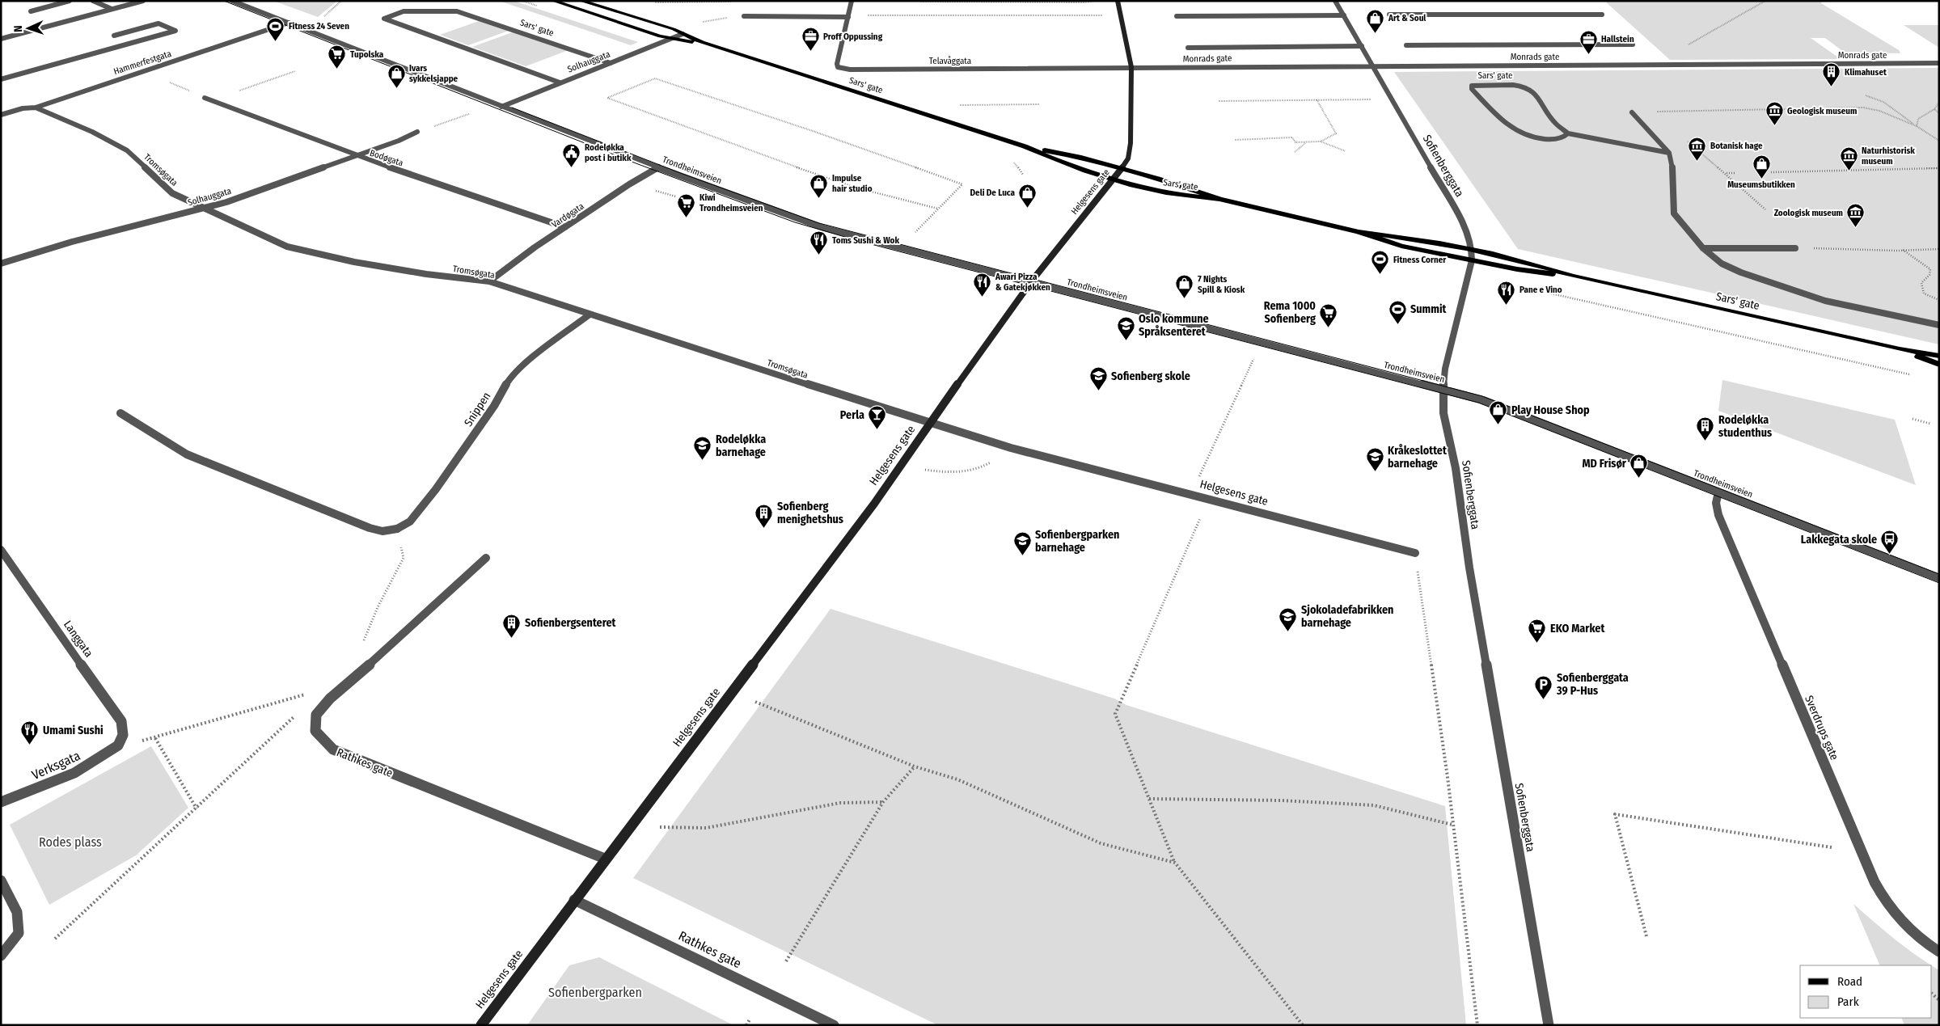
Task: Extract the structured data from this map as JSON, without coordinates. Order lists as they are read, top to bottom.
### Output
{
  "streets": {
    "main road": ["Sars' gate"],
    "street": [
      "Monrads gate",
      "Telavåggata",
      "Solhauggata",
      "Hammerfestgata",
      "Bodøgata",
      "Sofienberggata",
      "Tromsøgata",
      "Trondheimsveien",
      "Helgesens gate",
      "Vardøgata",
      "Snippen",
      "Langgata",
      "Sverdrups gate",
      "Rathkes gate",
      "Verksgata"
    ]
  },
  "crossings": [
    ["Sars' gate", "Solhauggata"],
    ["Sars' gate", "Sofienberggata"],
    ["Sars' gate", "Helgesens gate"],
    ["Monrads gate", "Telavåggata"],
    ["Monrads gate", "Sofienberggata"],
    ["Monrads gate", "Helgesens gate"],
    ["Telavåggata", "Helgesens gate"],
    ["Solhauggata", "Bodøgata"],
    ["Solhauggata", "Tromsøgata"],
    ["Solhauggata", "Trondheimsveien"],
    ["Hammerfestgata", "Tromsøgata"],
    ["Hammerfestgata", "Trondheimsveien"],
    ["Bodøgata", "Vardøgata"],
    ["Sofienberggata", "Trondheimsveien"],
    ["Tromsøgata", "Helgesens gate"],
    ["Tromsøgata", "Vardøgata"],
    ["Tromsøgata", "Snippen"],
    ["Trondheimsveien", "Helgesens gate"],
    ["Trondheimsveien", "Vardøgata"],
    ["Trondheimsveien", "Sverdrups gate"],
    ["Helgesens gate", "Rathkes gate"],
    ["Langgata", "Verksgata"]
  ],
  "parks": ["Rodes plass", "Sofienbergparken"],
  "places": {
    "shop": [
      "Art & Soul",
      "Ivars sykkelsjappe",
      "Museumsbutikken",
      "Impulse hair studio",
      "Deli De Luca",
      "7 Nights Spill & Kiosk",
      "Play House Shop",
      "MD Frisør"
    ],
    "sports": ["Fitness 24 Seven", "Fitness Corner", "Summit"],
    "office": ["Proff Oppussing", "Hallstein"],
    "supermarket": [
      "Tupolska",
      "Kiwi Trondheimsveien",
      "Rema 1000 Sofienberg",
      "EKO Market"
    ],
    "building": [
      "Klimahuset",
      "Rodeløkka studenthus",
      "Sofienberg menighetshus",
      "Sofienbergsenteret"
    ],
    "museum": [
      "Geologisk museum",
      "Botanisk hage",
      "Naturhistorisk museum",
      "Zoologisk museum"
    ],
    "public building": ["Rodeløkka post i butikk"],
    "restaurant": [
      "Toms Sushi & Wok",
      "Awari Pizza & Gatekjøkken",
      "Pane e Vino",
      "Umami Sushi"
    ],
    "school or university": [
      "Oslo kommune Språksenteret",
      "Sofienberg skole",
      "Rodeløkka barnehage",
      "Kråkeslottet barnehage",
      "Sofienbergparken barnehage",
      "Sjokoladefabrikken barnehage"
    ],
    "bar": ["Perla"],
    "bus stop": ["Lakkegata skole"],
    "parking": ["Sofienberggata 39 P-Hus"]
  },
  "legend": ["Road", "Park"],
  "north": "left"
}
